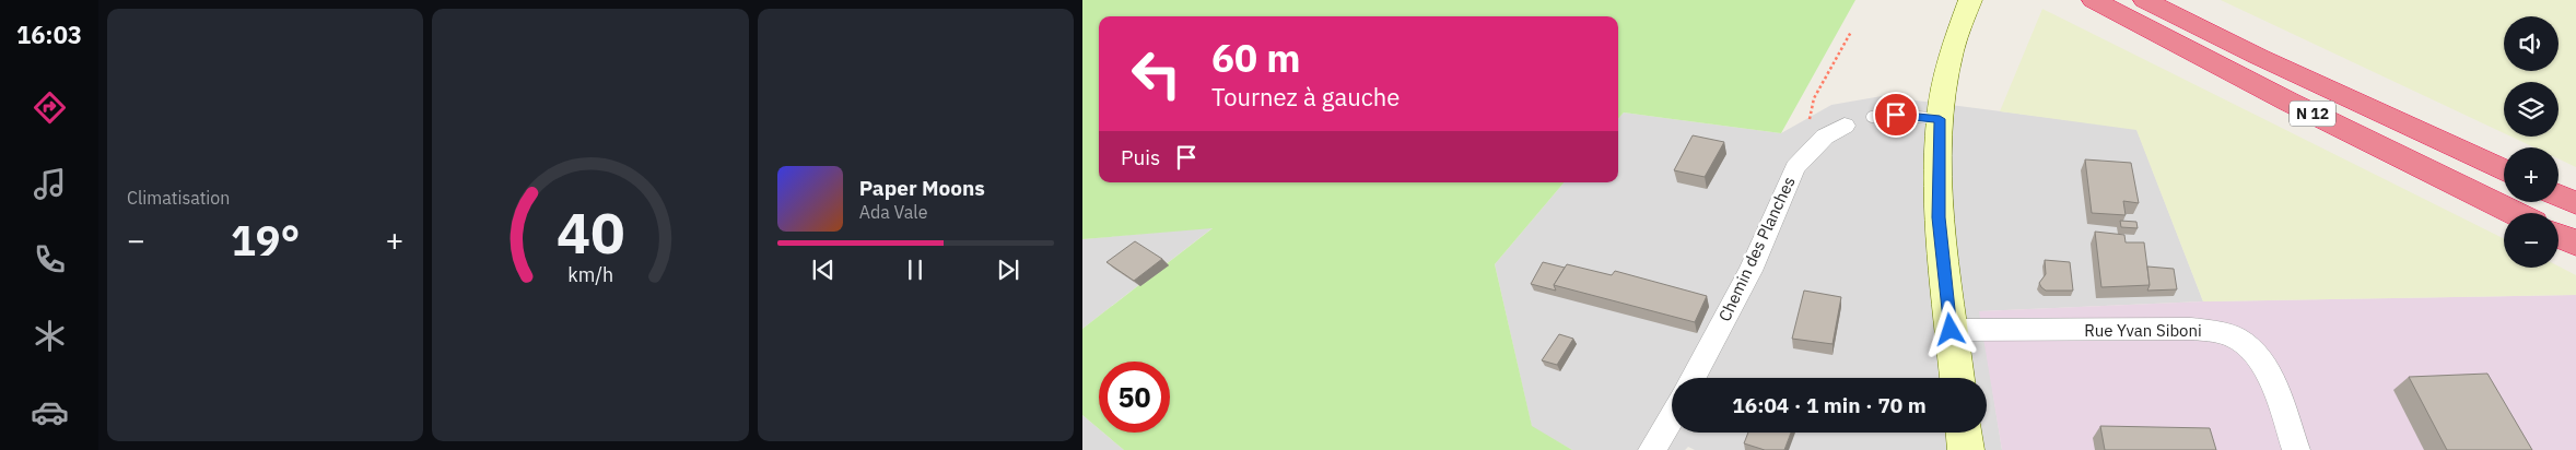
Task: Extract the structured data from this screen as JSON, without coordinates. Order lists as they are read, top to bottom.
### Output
{
  "streets": {
    "highway": ["N 12"],
    "street": ["Chemin des Planches", "Rue Yvan Siboni"]
  },
  "page": {
    "tabs": "16:03",
    "tile": "Climatisation",
    "map_buttons": ["+", "−"],
    "turn": ["60 m", "Tournez à gauche"],
    "then": "Puis",
    "song": ["Paper Moons", "Ada Vale"],
    "heat": ["−", "19°", "+"],
    "limit": "50",
    "trip": "16:04 · 1 min · 70 m",
    "gauge": ["40", "km/h"]
  }
}
